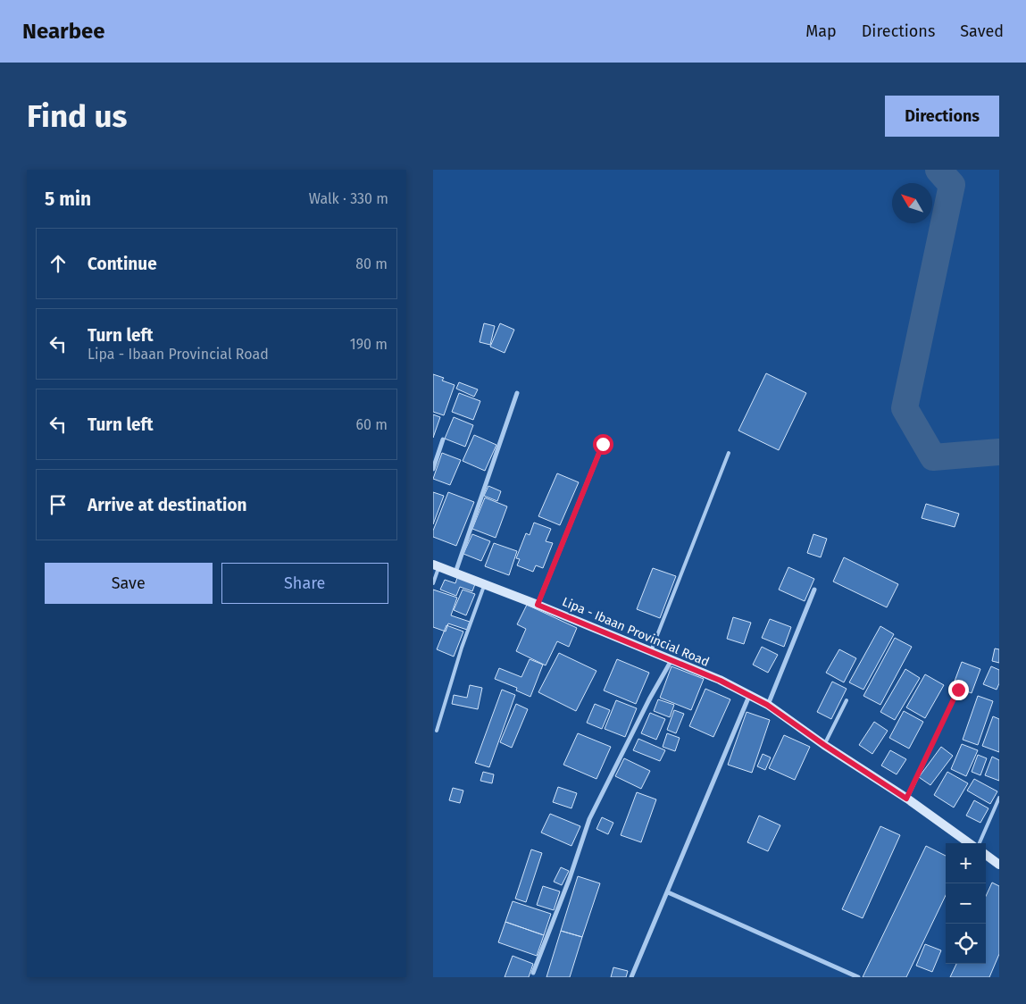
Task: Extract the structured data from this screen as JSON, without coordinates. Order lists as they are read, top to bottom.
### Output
{
  "streets": {
    "main road": ["Lipa - Ibaan Provincial Road"]
  },
  "north": "top left",
  "page": {
    "header": "Nearbee",
    "nav": ["Map", "Directions", "Saved"],
    "buttons": [
      "Directions",
      ["Save", "Share"]
    ],
    "title": "Find us",
    "heading": ["5 min", "Walk · 330 m"],
    "list": [
      ["Continue", "80 m"],
      ["Turn left", "Lipa - Ibaan Provincial Road", "190 m"],
      ["Turn left", "60 m"],
      "Arrive at destination"
    ],
    "map_buttons": ["+", "−"]
  }
}
